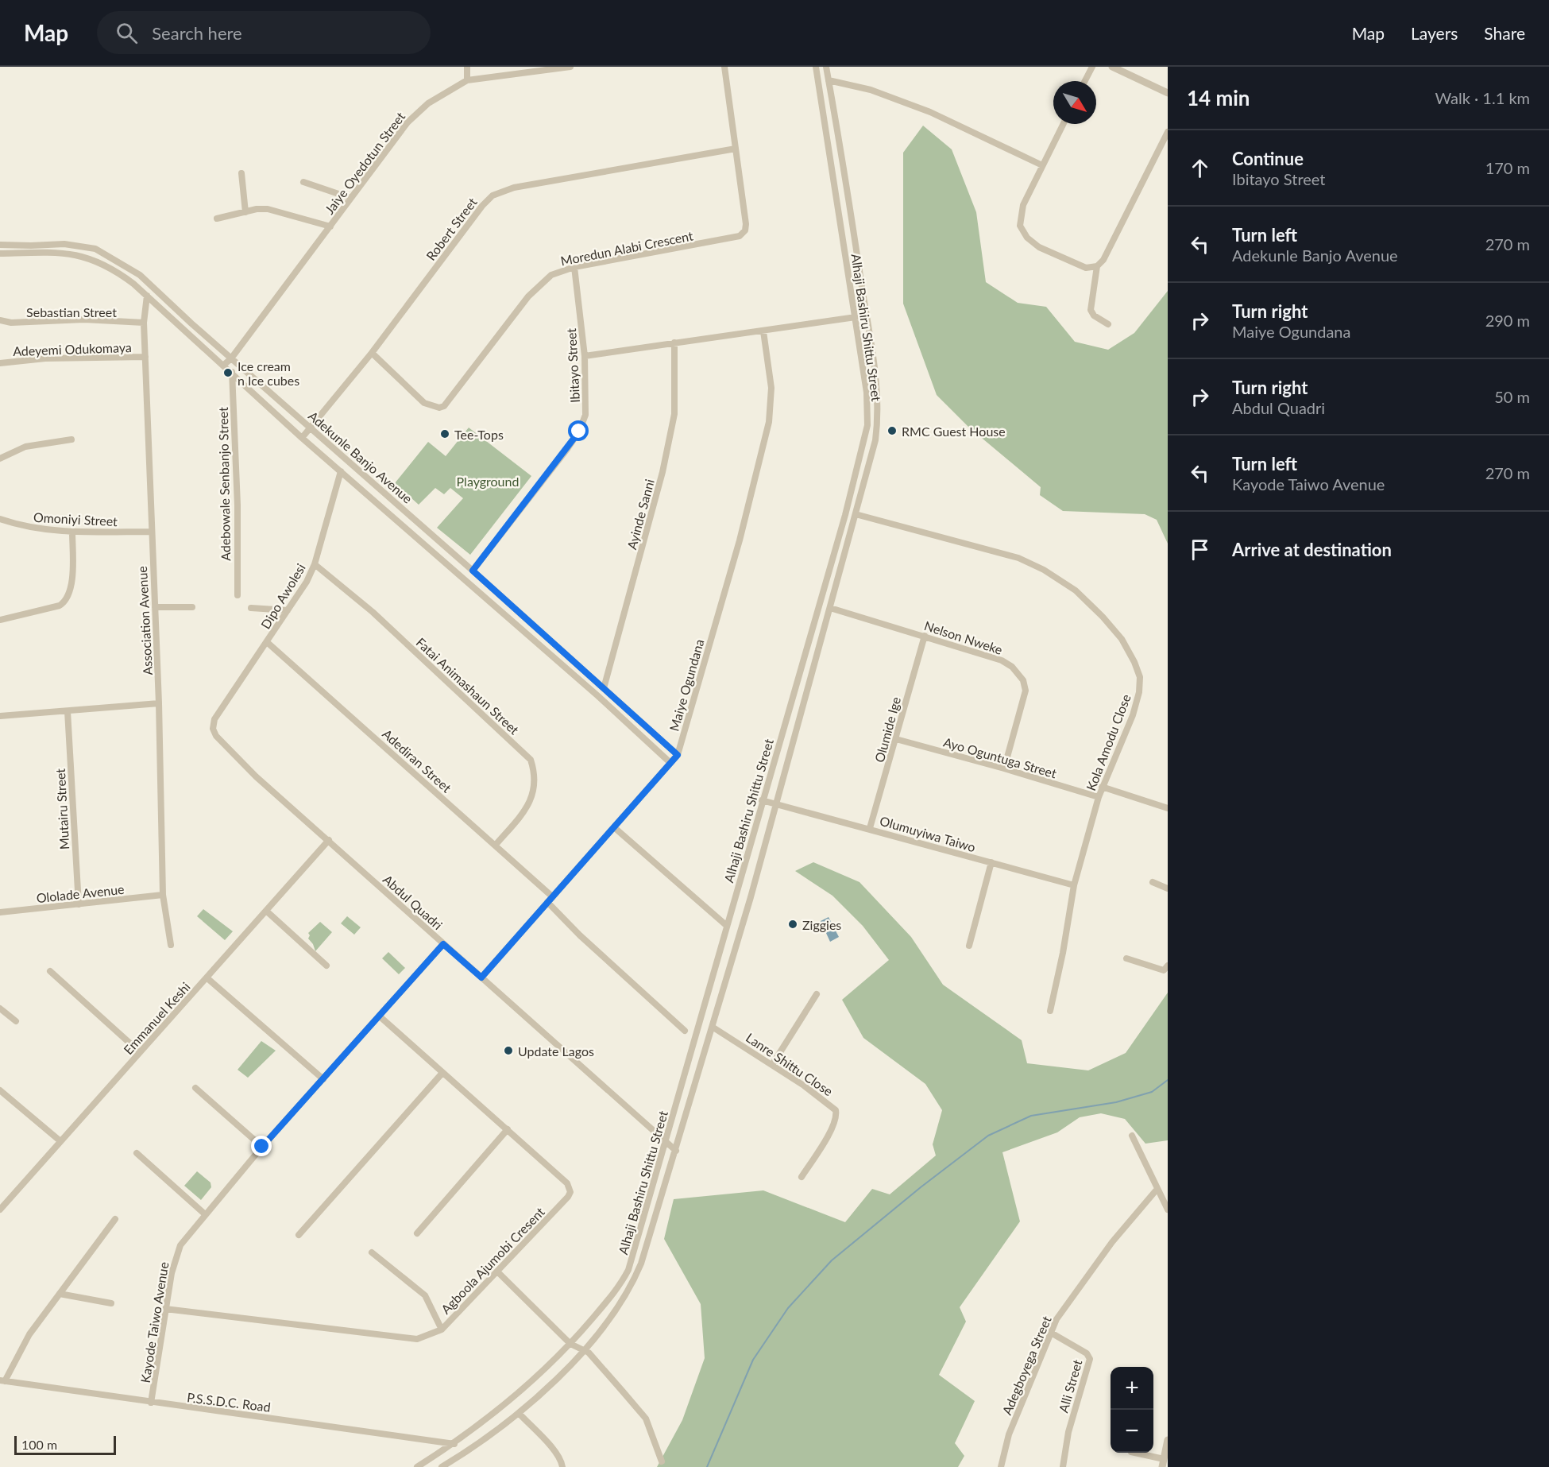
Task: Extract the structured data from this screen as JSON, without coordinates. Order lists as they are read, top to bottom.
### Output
{
  "streets": {
    "street": [
      "Jaiye Oyedotun Street",
      "Robert Street",
      "Moredun Alabi Crescent",
      "Sebastian Street",
      "Alhaji Bashiru Shittu Street",
      "Adeyemi Odukomaya",
      "Ibitayo Street",
      "Adekunle Banjo Avenue",
      "Adebowale Senbanjo Street",
      "Ayinde Sanni",
      "Omoniyi Street",
      "Dipo Awolesi",
      "Association Avenue",
      "Nelson Nweke",
      "Maiye Ogundana",
      "Fatai Animashaun Street",
      "Olumide Ige",
      "Kola Amodu Close",
      "Ayo Oguntuga Street",
      "Adediran Street",
      "Mutairu Street",
      "Olumuyiwa Taiwo",
      "Ololade Avenue",
      "Abdul Quadri",
      "Emmanuel Keshi",
      "Lanre Shittu Close",
      "Agboola Ajumobi Cresent",
      "Kayode Taiwo Avenue",
      "Adegboyega Street",
      "Alli Street",
      "P.S.S.D.C. Road"
    ]
  },
  "crossings": [
    ["Jaiye Oyedotun Street", "Adekunle Banjo Avenue"],
    ["Robert Street", "Moredun Alabi Crescent"],
    ["Robert Street", "Adekunle Banjo Avenue"],
    ["Moredun Alabi Crescent", "Ibitayo Street"],
    ["Sebastian Street", "Association Avenue"],
    ["Alhaji Bashiru Shittu Street", "Nelson Nweke"],
    ["Alhaji Bashiru Shittu Street", "Kola Amodu Close"],
    ["Alhaji Bashiru Shittu Street", "Olumuyiwa Taiwo"],
    ["Alhaji Bashiru Shittu Street", "Abdul Quadri"],
    ["Alhaji Bashiru Shittu Street", "Lanre Shittu Close"],
    ["Alhaji Bashiru Shittu Street", "P.S.S.D.C. Road"],
    ["Adeyemi Odukomaya", "Association Avenue"],
    ["Ibitayo Street", "Adekunle Banjo Avenue"],
    ["Adekunle Banjo Avenue", "Adebowale Senbanjo Street"],
    ["Adekunle Banjo Avenue", "Ayinde Sanni"],
    ["Adekunle Banjo Avenue", "Dipo Awolesi"],
    ["Adekunle Banjo Avenue", "Association Avenue"],
    ["Adekunle Banjo Avenue", "Maiye Ogundana"],
    ["Omoniyi Street", "Association Avenue"],
    ["Dipo Awolesi", "Fatai Animashaun Street"],
    ["Dipo Awolesi", "Adediran Street"],
    ["Dipo Awolesi", "Abdul Quadri"],
    ["Association Avenue", "Ololade Avenue"],
    ["Nelson Nweke", "Olumide Ige"],
    ["Nelson Nweke", "Ayo Oguntuga Street"],
    ["Maiye Ogundana", "Adediran Street"],
    ["Maiye Ogundana", "Abdul Quadri"],
    ["Fatai Animashaun Street", "Adediran Street"],
    ["Olumide Ige", "Ayo Oguntuga Street"],
    ["Olumide Ige", "Olumuyiwa Taiwo"],
    ["Kola Amodu Close", "Ayo Oguntuga Street"],
    ["Kola Amodu Close", "Olumuyiwa Taiwo"],
    ["Mutairu Street", "Ololade Avenue"],
    ["Abdul Quadri", "Emmanuel Keshi"],
    ["Abdul Quadri", "Kayode Taiwo Avenue"],
    ["Agboola Ajumobi Cresent", "Kayode Taiwo Avenue"],
    ["Kayode Taiwo Avenue", "P.S.S.D.C. Road"],
    ["Adegboyega Street", "Alli Street"]
  ],
  "parks": ["Playground"],
  "places": [
    "Ice cream n Ice cubes",
    "RMC Guest House",
    "Tee-Tops",
    "Ziggies",
    "Update Lagos"
  ],
  "scale_bar": "100 m",
  "north": "bottom right",
  "page": {
    "header": "Map",
    "search": "Search here",
    "nav": ["Map", "Layers", "Share"],
    "heading": ["14 min", "Walk · 1.1 km"],
    "list": [
      ["Continue", "Ibitayo Street", "170 m"],
      ["Turn left", "Adekunle Banjo Avenue", "270 m"],
      ["Turn right", "Maiye Ogundana", "290 m"],
      ["Turn right", "Abdul Quadri", "50 m"],
      ["Turn left", "Kayode Taiwo Avenue", "270 m"],
      "Arrive at destination"
    ],
    "map_buttons": ["+", "−"],
    "scale": "100 m"
  }
}
